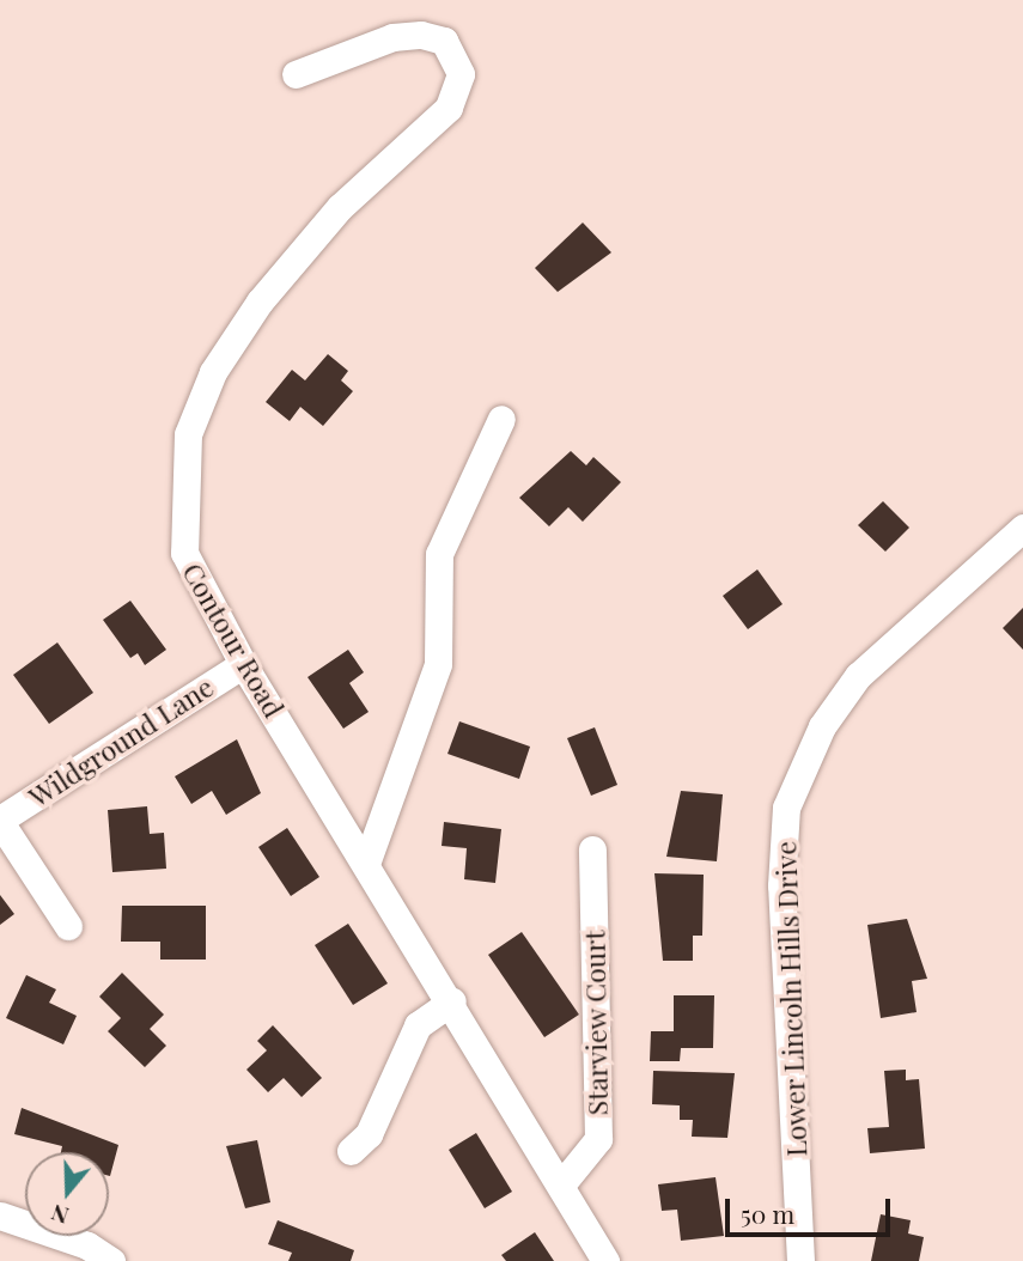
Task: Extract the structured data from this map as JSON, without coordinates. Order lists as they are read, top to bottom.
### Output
{
  "streets": {
    "street": [
      "Contour Road",
      "Wildground Lane",
      "Lower Lincoln Hills Drive",
      "Starview Court"
    ]
  },
  "crossings": [
    ["Contour Road", "Wildground Lane"],
    ["Contour Road", "Starview Court"]
  ],
  "scale_bar": "50 m",
  "north": "bottom"
}
